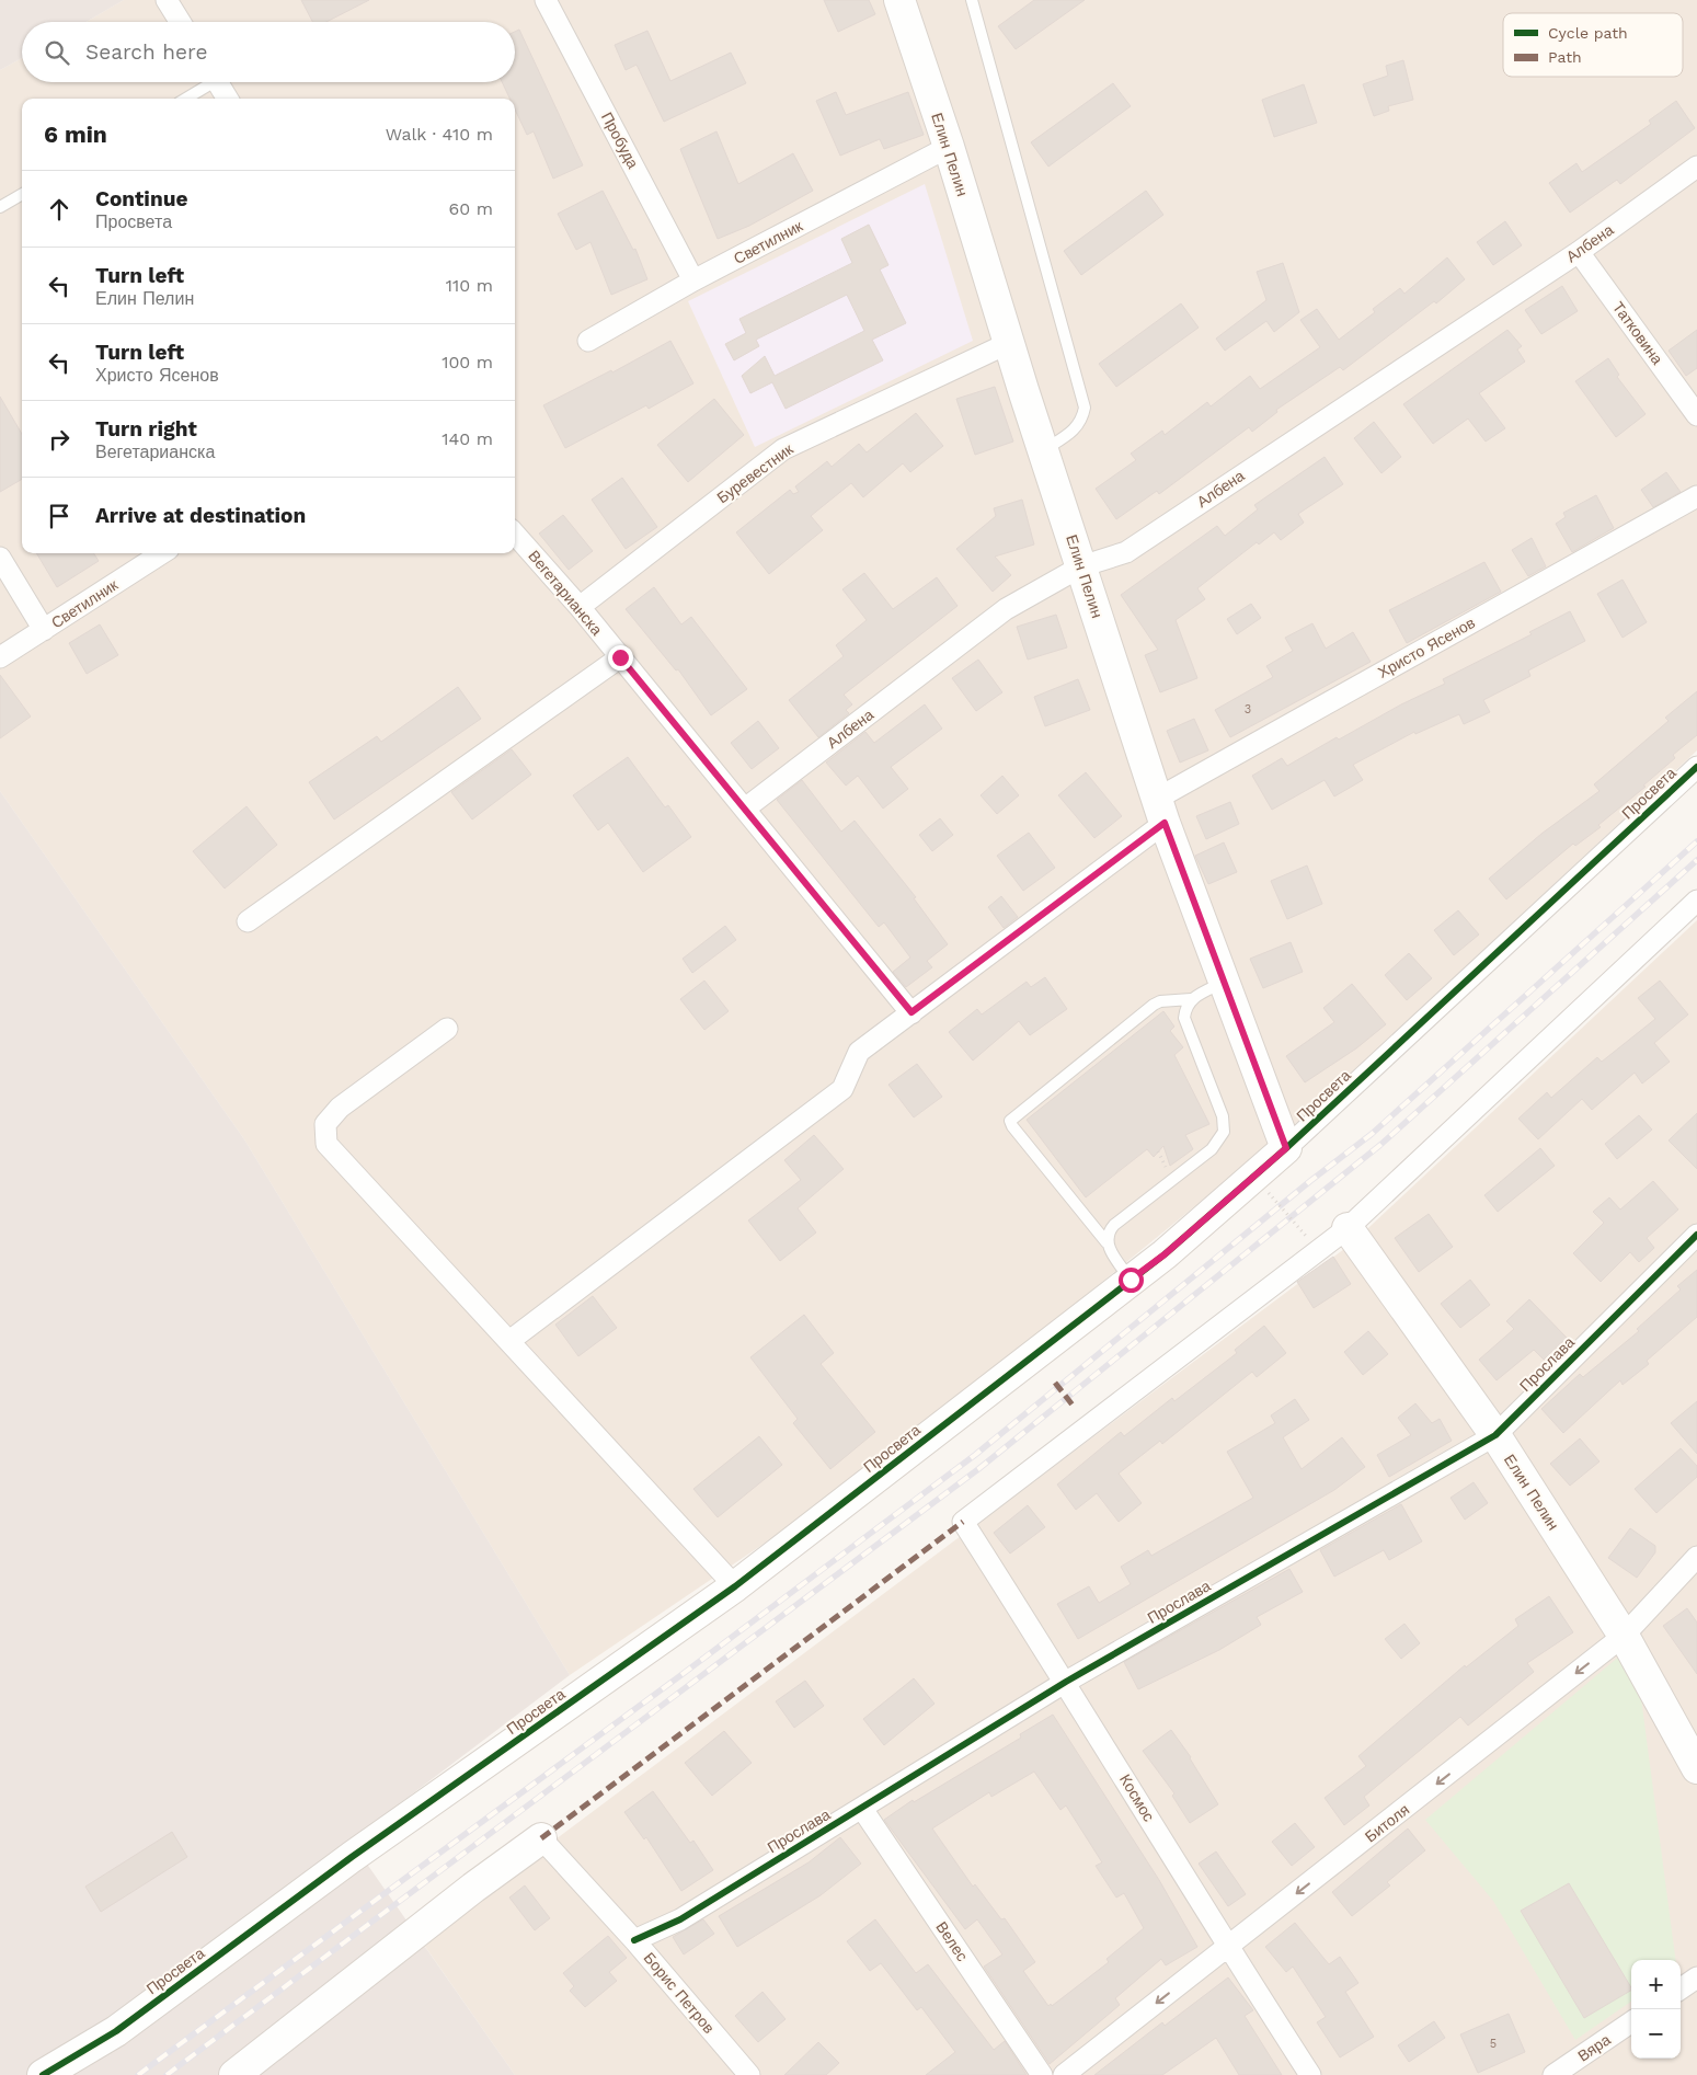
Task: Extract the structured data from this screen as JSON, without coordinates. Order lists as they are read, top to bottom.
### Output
{
  "streets": {
    "street": [
      "Пробуда",
      "Елин Пелин",
      "Светилник",
      "Албена",
      "Татковина",
      "Буревестник",
      "Вегетарианска",
      "Христо Ясенов",
      "Просвета",
      "Прослава",
      "Космос",
      "Битоля",
      "Велес",
      "Борис Петров",
      "Вяра"
    ]
  },
  "crossings": [
    ["Пробуда", "Светилник"],
    ["Елин Пелин", "Светилник"],
    ["Елин Пелин", "Албена"],
    ["Елин Пелин", "Буревестник"],
    ["Елин Пелин", "Христо Ясенов"],
    ["Елин Пелин", "Просвета"],
    ["Елин Пелин", "Прослава"],
    ["Елин Пелин", "Космос"],
    ["Елин Пелин", "Битоля"],
    ["Албена", "Татковина"],
    ["Албена", "Вегетарианска"],
    ["Буревестник", "Вегетарианска"],
    ["Вегетарианска", "Христо Ясенов"],
    ["Прослава", "Космос"],
    ["Прослава", "Велес"],
    ["Прослава", "Борис Петров"],
    ["Космос", "Битоля"]
  ],
  "one_way": ["Битоля"],
  "house_numbers": ["3", "5"],
  "legend": ["Cycle path", "Path"],
  "page": {
    "search": "Search here",
    "heading": ["6 min", "Walk · 410 m"],
    "list": [
      ["Continue", "Просвета", "60 m"],
      ["Turn left", "Елин Пелин", "110 m"],
      ["Turn left", "Христо Ясенов", "100 m"],
      ["Turn right", "Вегетарианска", "140 m"],
      "Arrive at destination"
    ],
    "map_buttons": ["+", "−"]
  }
}
